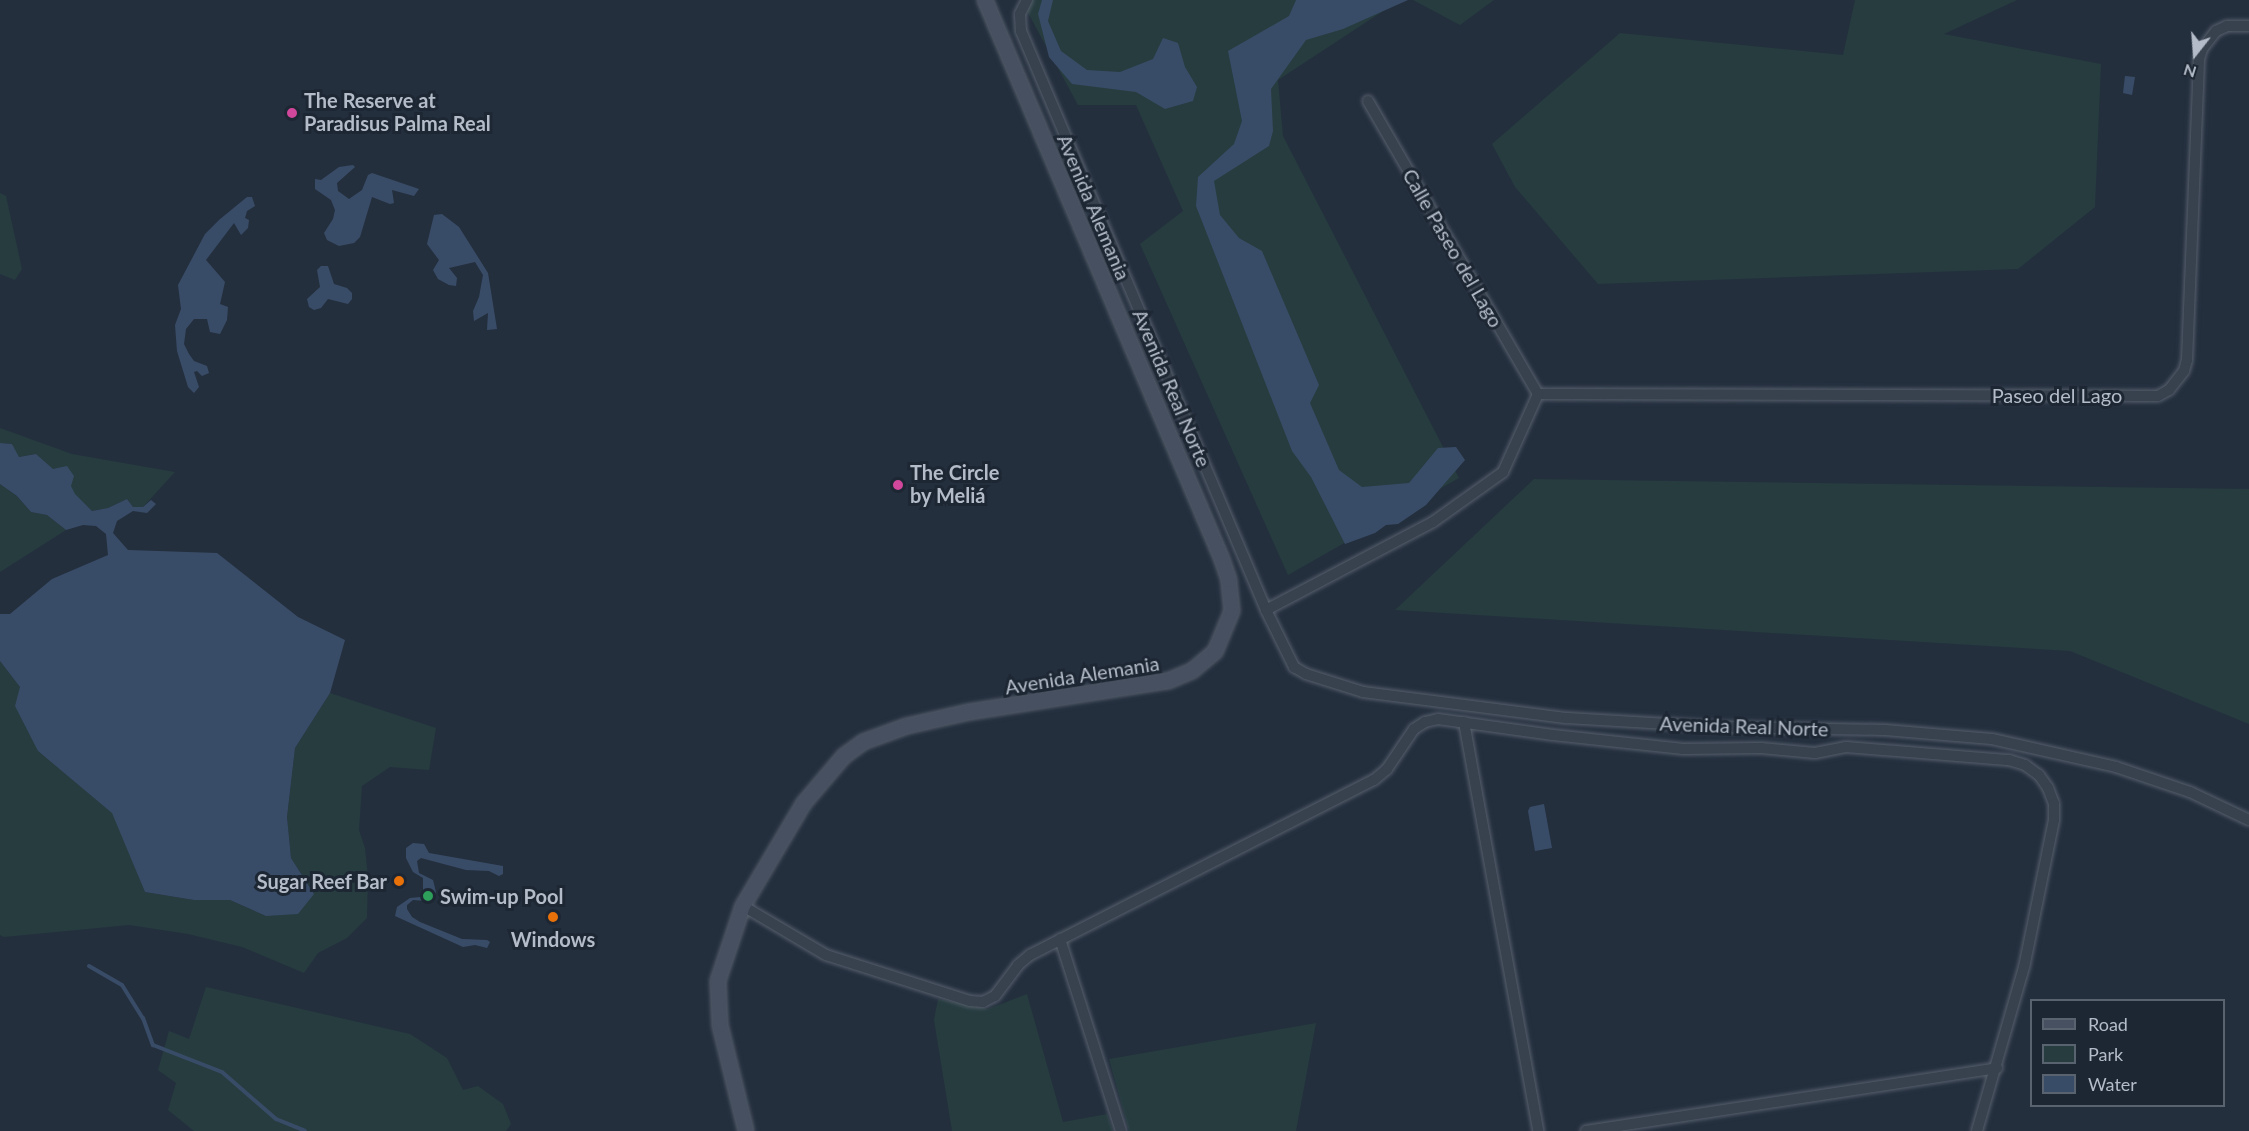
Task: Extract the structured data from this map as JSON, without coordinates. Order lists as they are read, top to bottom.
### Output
{
  "streets": {
    "street": [
      "Avenida Alemania",
      "Calle Paseo del Lago",
      "Avenida Real Norte",
      "Paseo del Lago"
    ]
  },
  "crossings": [
    ["Calle Paseo del Lago", "Paseo del Lago"]
  ],
  "places": [
    "The Reserve at Paradisus Palma Real",
    "The Circle by Meliá",
    "Sugar Reef Bar",
    "Swim-up Pool",
    "Windows"
  ],
  "legend": ["Road", "Park", "Water"],
  "north": "bottom"
}
